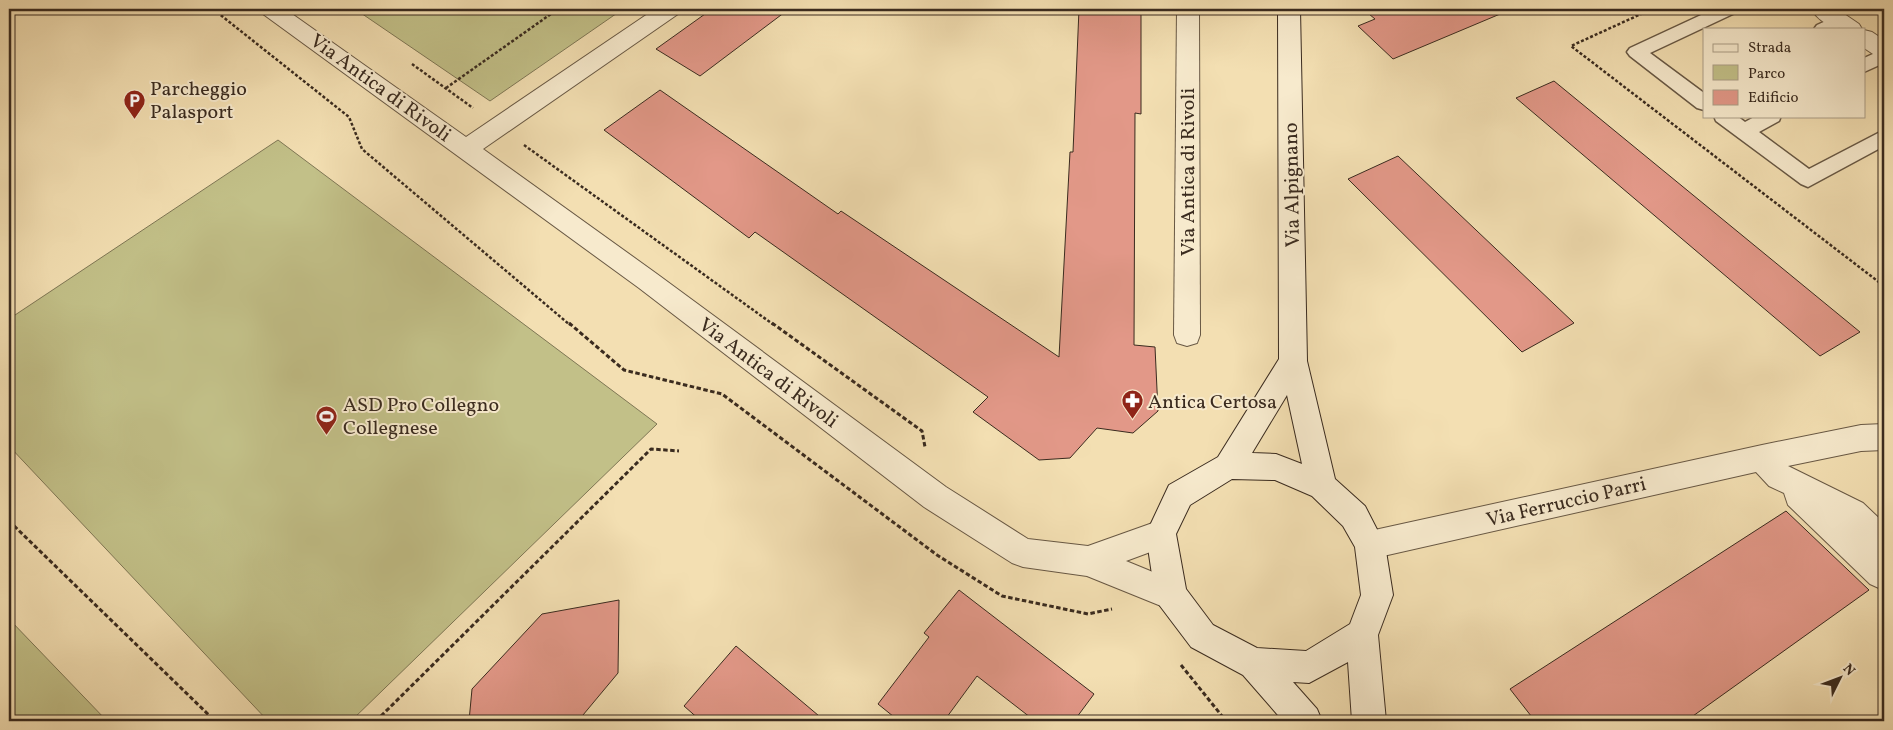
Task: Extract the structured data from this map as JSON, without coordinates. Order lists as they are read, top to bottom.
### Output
{
  "streets": {
    "street": ["Via Antica di Rivoli", "Via Alpignano", "Via Ferruccio Parri"]
  },
  "places": {
    "parking": ["Parcheggio Palasport"],
    "pharmacy": ["Antica Certosa"],
    "sports": ["ASD Pro Collegno Collegnese"]
  },
  "legend": ["Strada", "Parco", "Edificio"],
  "north": "top right"
}
